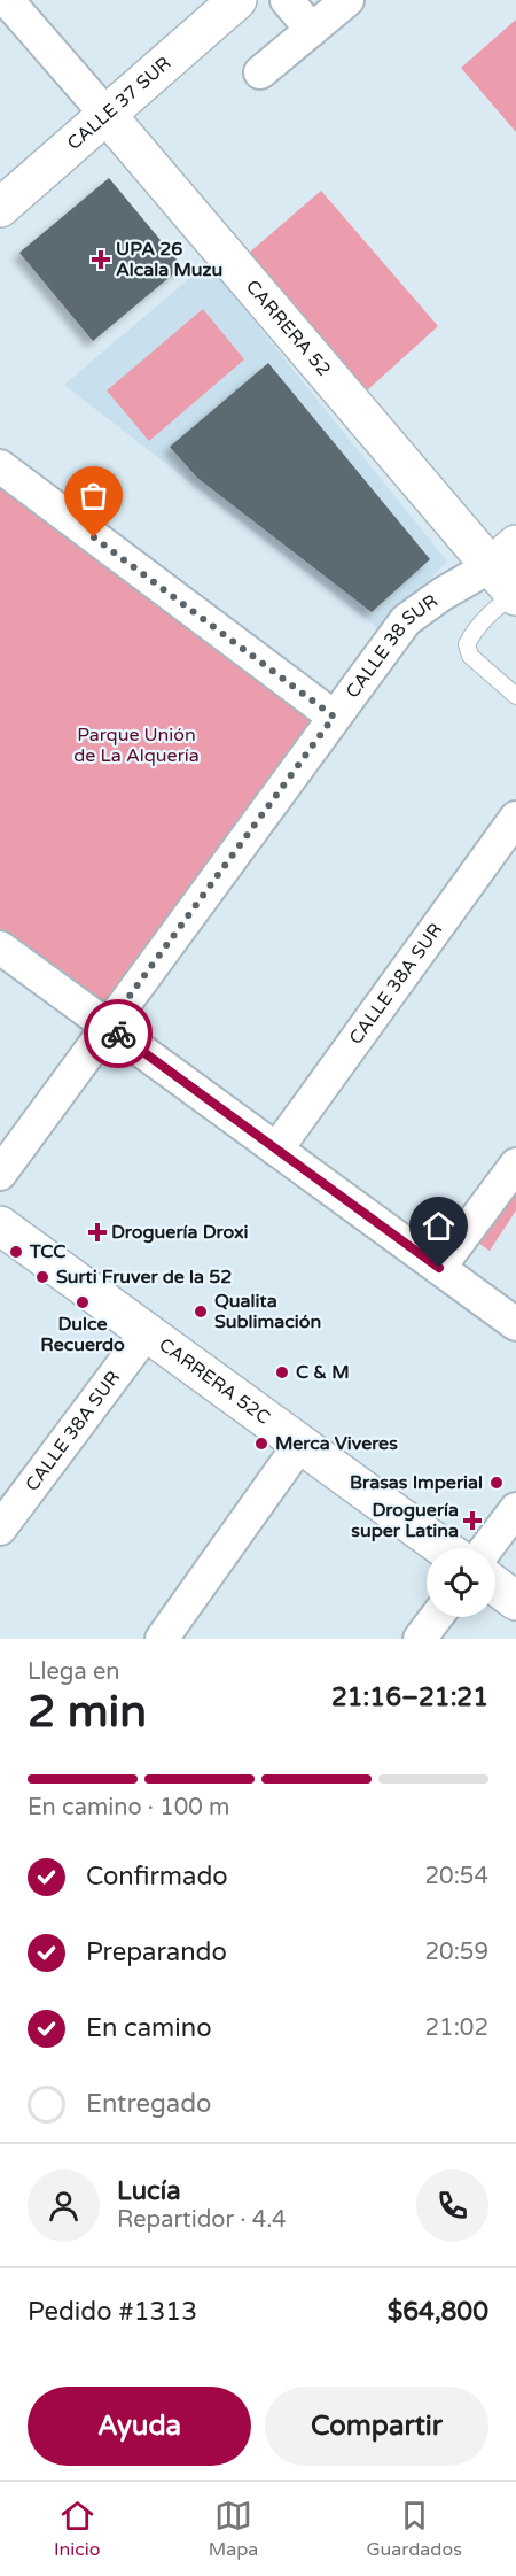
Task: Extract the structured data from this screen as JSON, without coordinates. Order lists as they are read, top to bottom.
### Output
{
  "streets": {
    "street": [
      "CALLE 37 SUR",
      "CARRERA 52",
      "CALLE 38 SUR",
      "CALLE 38A SUR",
      "CARRERA 52C"
    ]
  },
  "crossings": [
    ["CALLE 37 SUR", "CARRERA 52"],
    ["CARRERA 52", "CALLE 38 SUR"],
    ["CALLE 38A SUR", "CARRERA 52C"]
  ],
  "parks": ["Parque Unión de La Alquería"],
  "places": {
    "health": ["UPA 26 Alcala Muzu", "Droguería Droxi", "Droguería super Latina"],
    "other": [
      "TCC",
      "Surti Fruver de la 52",
      "Dulce Recuerdo",
      "Qualita Sublimación",
      "C & M",
      "Merca Viveres",
      "Brasas Imperial"
    ]
  },
  "page": {
    "heading": ["2 min", "Llega en", "21:16–21:21"],
    "panel": [
      "Lucía",
      "Repartidor · 4.4",
      "Pedido #1313",
      "$64,800"
    ],
    "bar": "En camino · 100 m",
    "list": [
      ["Confirmado", "20:54"],
      ["Preparando", "20:59"],
      ["En camino", "21:02"],
      "Entregado"
    ],
    "buttons": ["Ayuda", "Compartir"],
    "tabs": ["Inicio", "Mapa", "Guardados"]
  }
}
